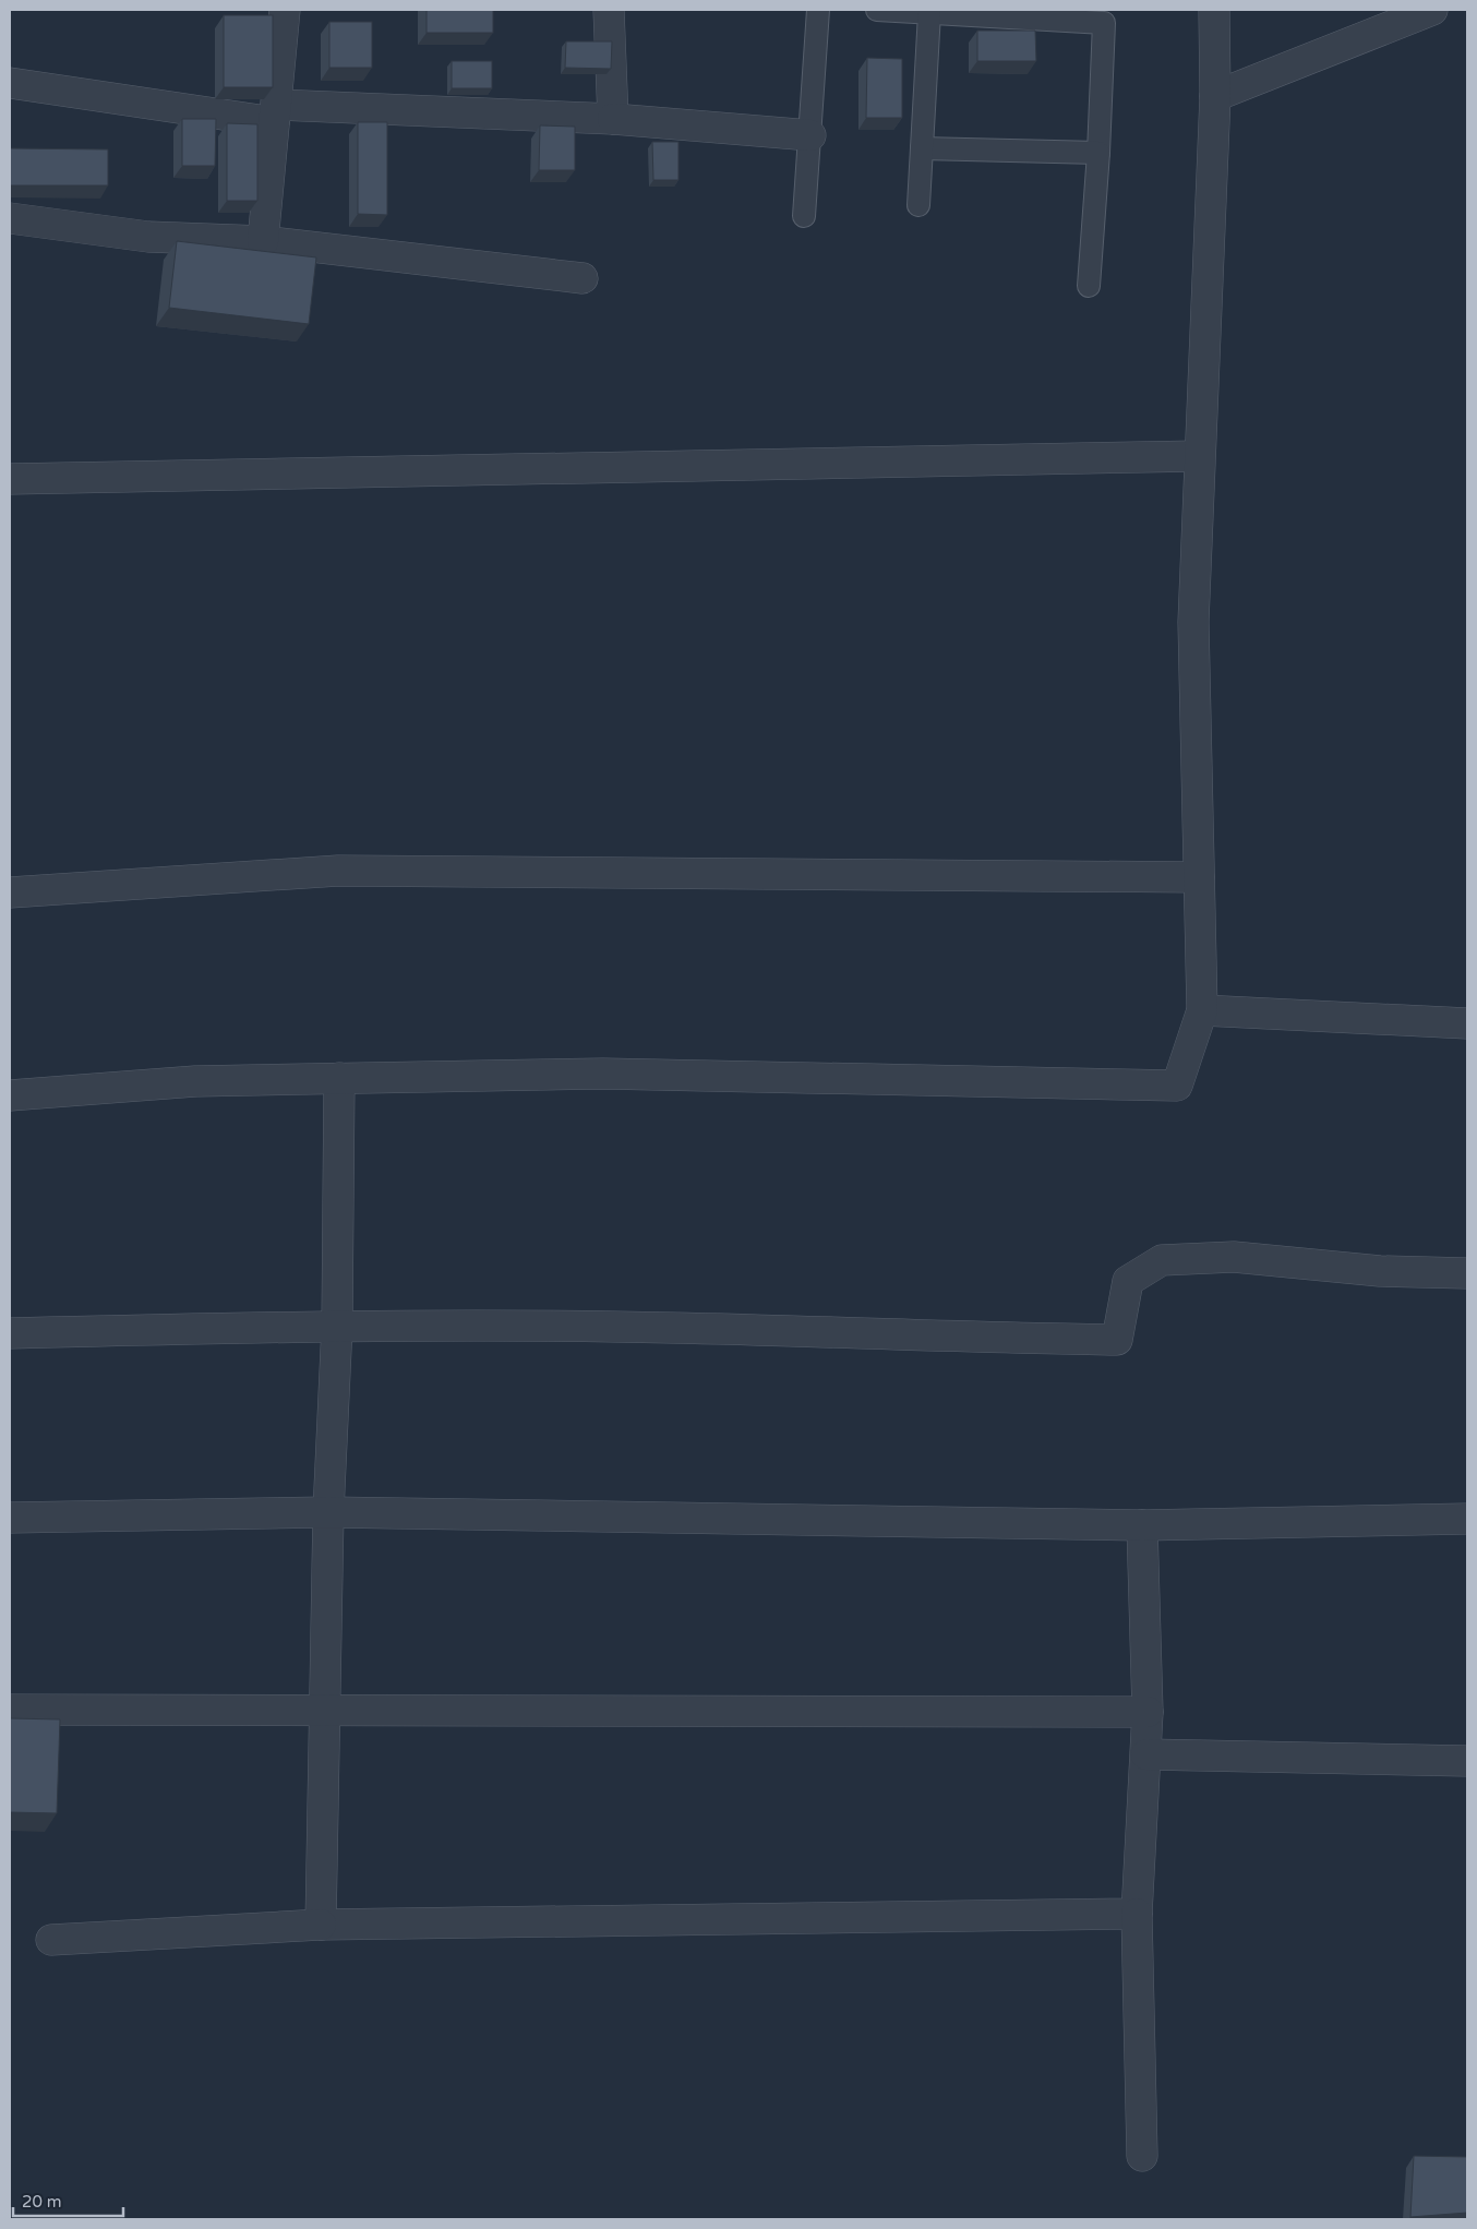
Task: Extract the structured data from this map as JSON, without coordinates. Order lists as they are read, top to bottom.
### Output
{
  "scale_bar": "20 m"
}
